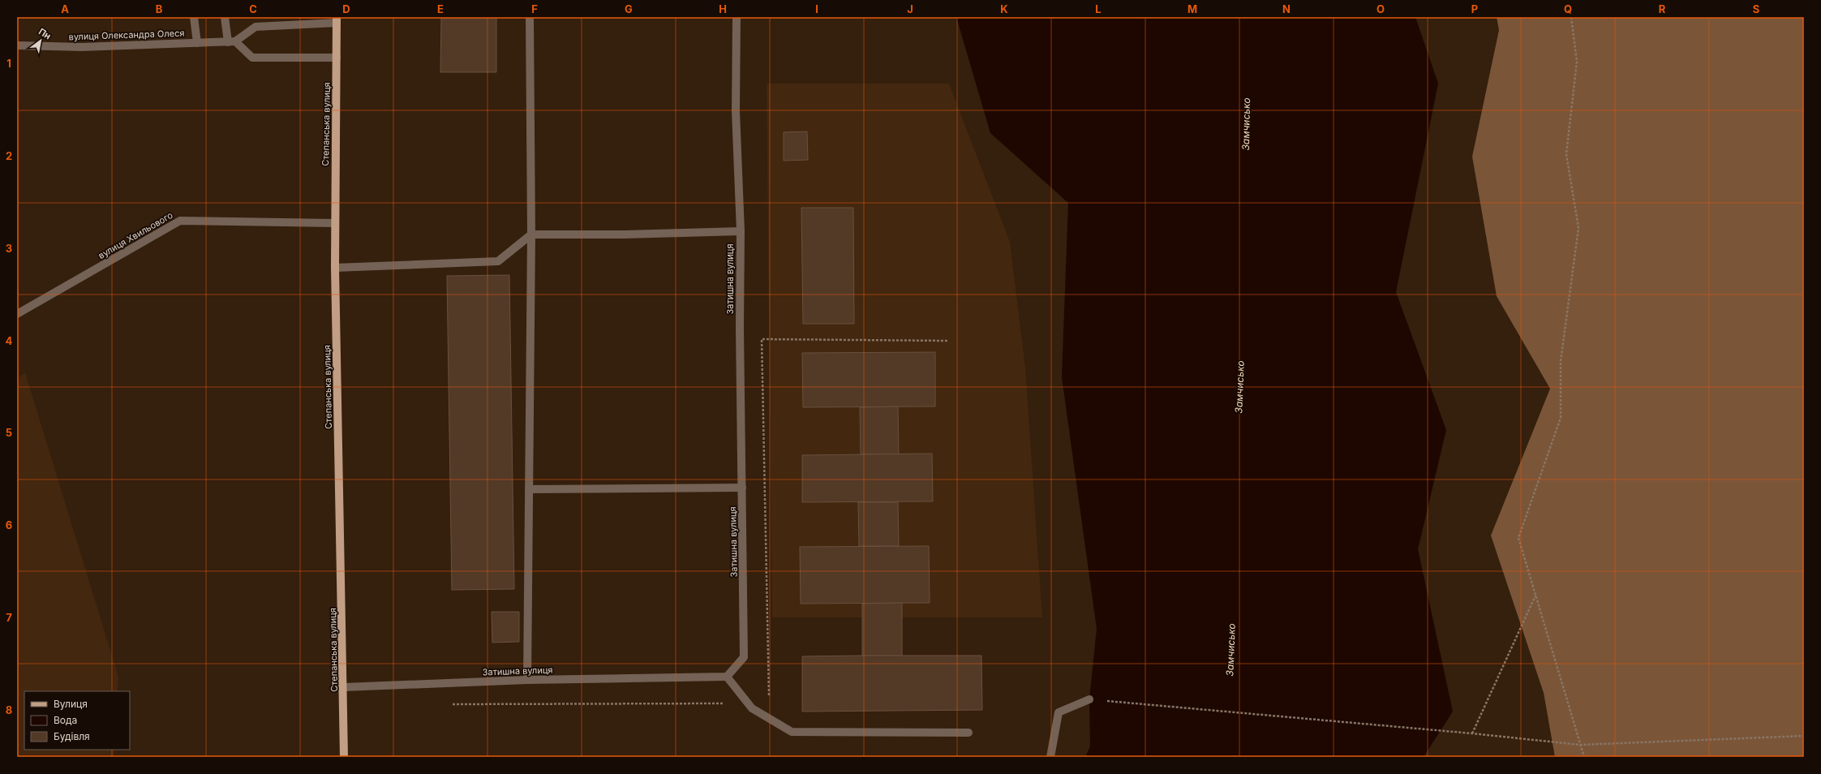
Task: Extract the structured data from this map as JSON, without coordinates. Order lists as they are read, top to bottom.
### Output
{
  "streets": {
    "main road": ["Степанська вулиця"],
    "street": ["вулиця Олександра Олеся", "вулиця Хвильового", "Затишна вулиця"]
  },
  "crossings": [
    ["Степанська вулиця", "вулиця Хвильового"],
    ["Степанська вулиця", "Затишна вулиця"]
  ],
  "water": ["Замчисько"],
  "legend": ["Вулиця", "Вода", "Будівля"],
  "north": "top right",
  "grid": {
    "columns": [
      "A",
      "B",
      "C",
      "D",
      "E",
      "F",
      "G",
      "H",
      "I",
      "J",
      "K",
      "L",
      "M",
      "N",
      "O",
      "P",
      "Q",
      "R",
      "S"
    ],
    "rows": [
      "1",
      "2",
      "3",
      "4",
      "5",
      "6",
      "7",
      "8"
    ]
  }
}
